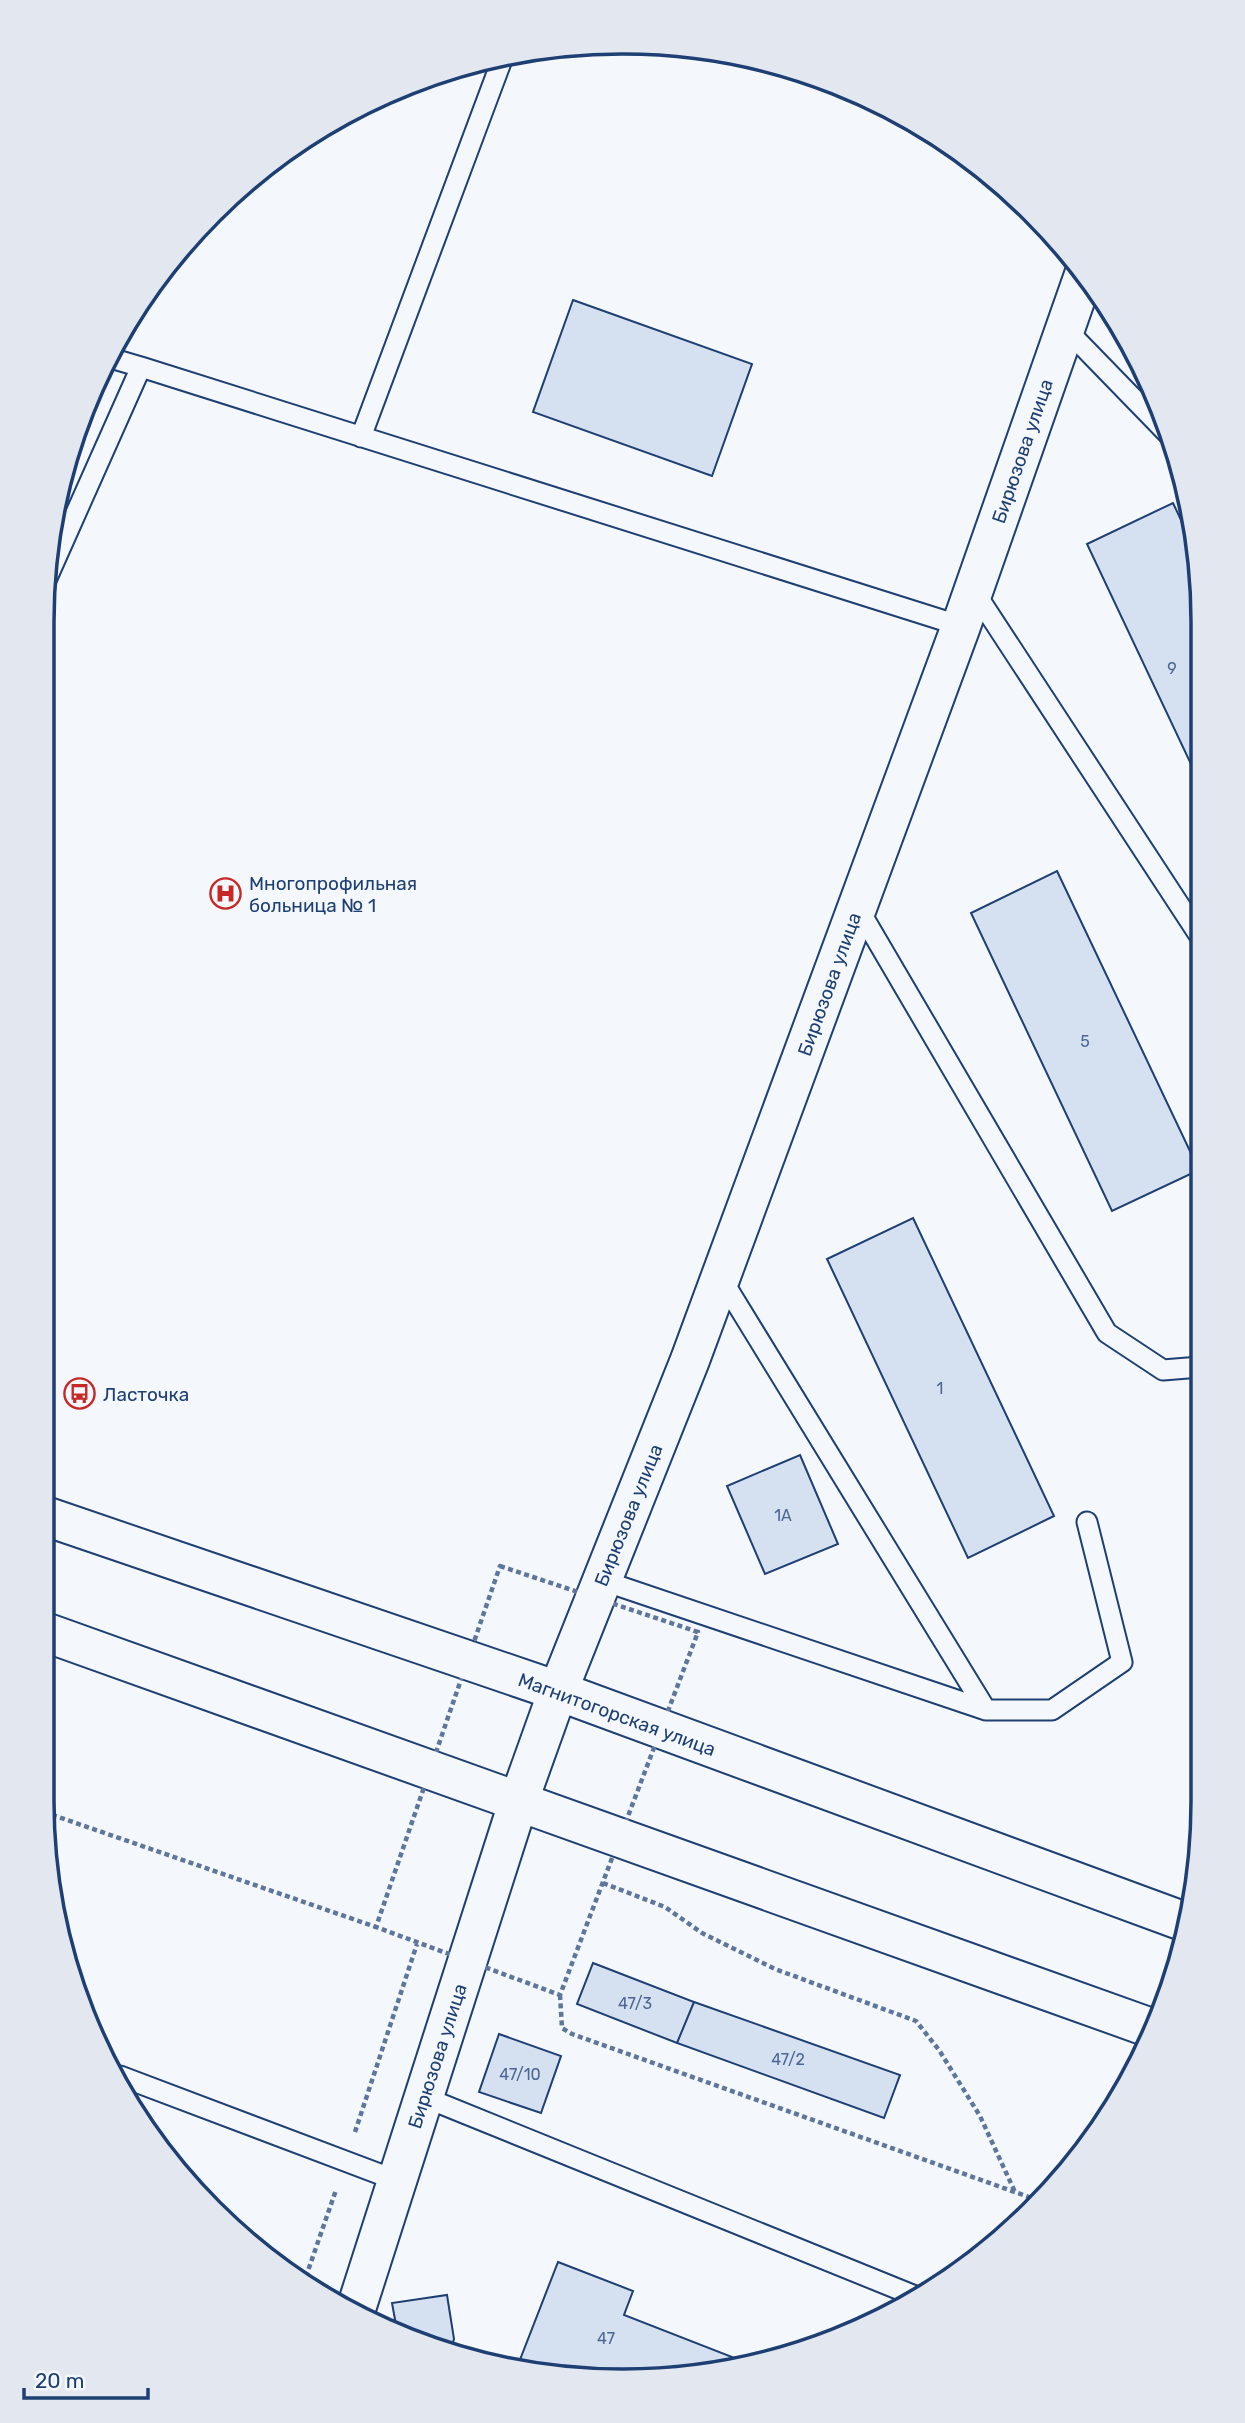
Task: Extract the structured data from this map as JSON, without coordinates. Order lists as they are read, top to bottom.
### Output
{
  "streets": {
    "main road": ["Бирюзова улица", "Магнитогорская улица"]
  },
  "crossings": [
    ["Бирюзова улица", "Магнитогорская улица"]
  ],
  "places": {
    "hospital": ["Многопрофильная больница № 1"],
    "bus stop": ["Ласточка"]
  },
  "house_numbers": [
    "9",
    "5",
    "1",
    "1А",
    "47/3",
    "47/2",
    "47/10",
    "47"
  ],
  "scale_bar": "20 m"
}
